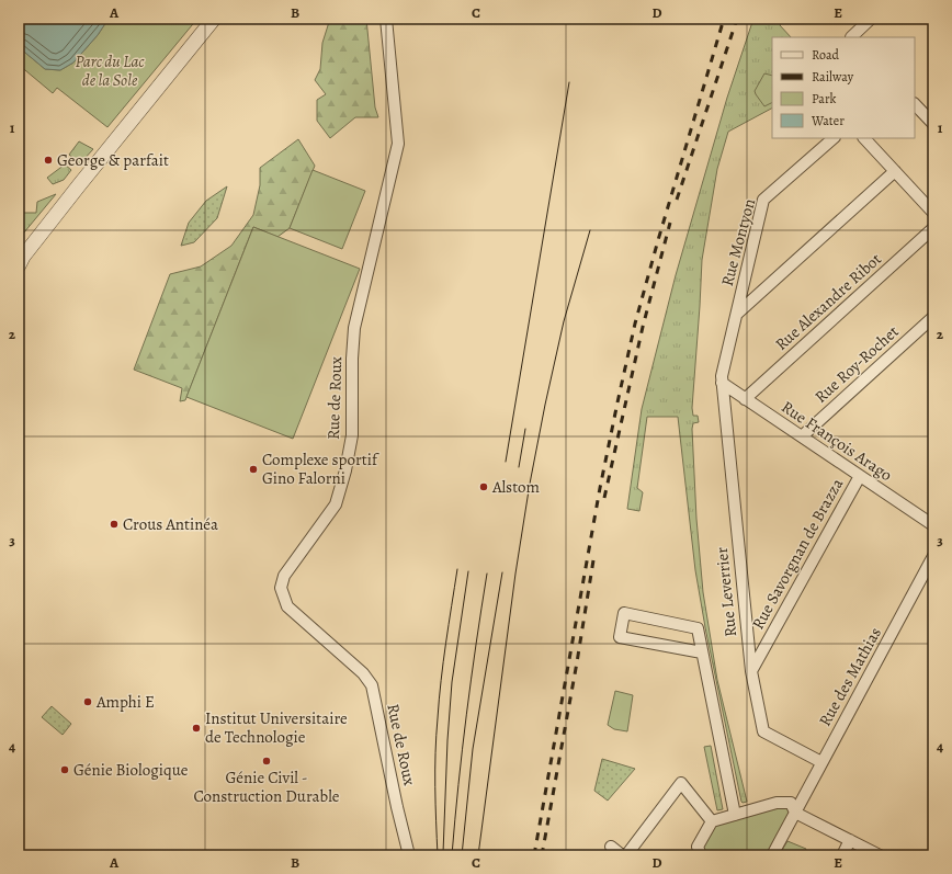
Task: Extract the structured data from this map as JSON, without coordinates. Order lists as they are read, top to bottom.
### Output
{
  "streets": {
    "street": [
      "Rue Montyon",
      "Rue Alexandre Ribot",
      "Rue Roy-Rochet",
      "Rue de Roux",
      "Rue François Arago",
      "Rue Savorgnan de Brazza",
      "Rue Leverrier",
      "Rue des Mathias"
    ]
  },
  "crossings": [
    ["Rue Montyon", "Rue François Arago"],
    ["Rue Montyon", "Rue Leverrier"],
    ["Rue Alexandre Ribot", "Rue François Arago"],
    ["Rue Alexandre Ribot", "Rue Leverrier"],
    ["Rue Roy-Rochet", "Rue François Arago"],
    ["Rue François Arago", "Rue Savorgnan de Brazza"],
    ["Rue François Arago", "Rue Leverrier"],
    ["Rue Savorgnan de Brazza", "Rue Leverrier"],
    ["Rue Leverrier", "Rue des Mathias"]
  ],
  "parks": ["Parc du Lac de la Sole"],
  "places": [
    "George & parfait",
    "Complexe sportif Gino Falorni",
    "Alstom",
    "Crous Antinéa",
    "Amphi E",
    "Institut Universitaire de Technologie",
    "Génie Civil - Construction Durable",
    "Génie Biologique"
  ],
  "legend": [
    "Road",
    "Railway",
    "Park",
    "Water"
  ],
  "grid": {
    "columns": [
      "A",
      "B",
      "C",
      "D",
      "E"
    ],
    "rows": [
      "1",
      "2",
      "3",
      "4"
    ]
  }
}
